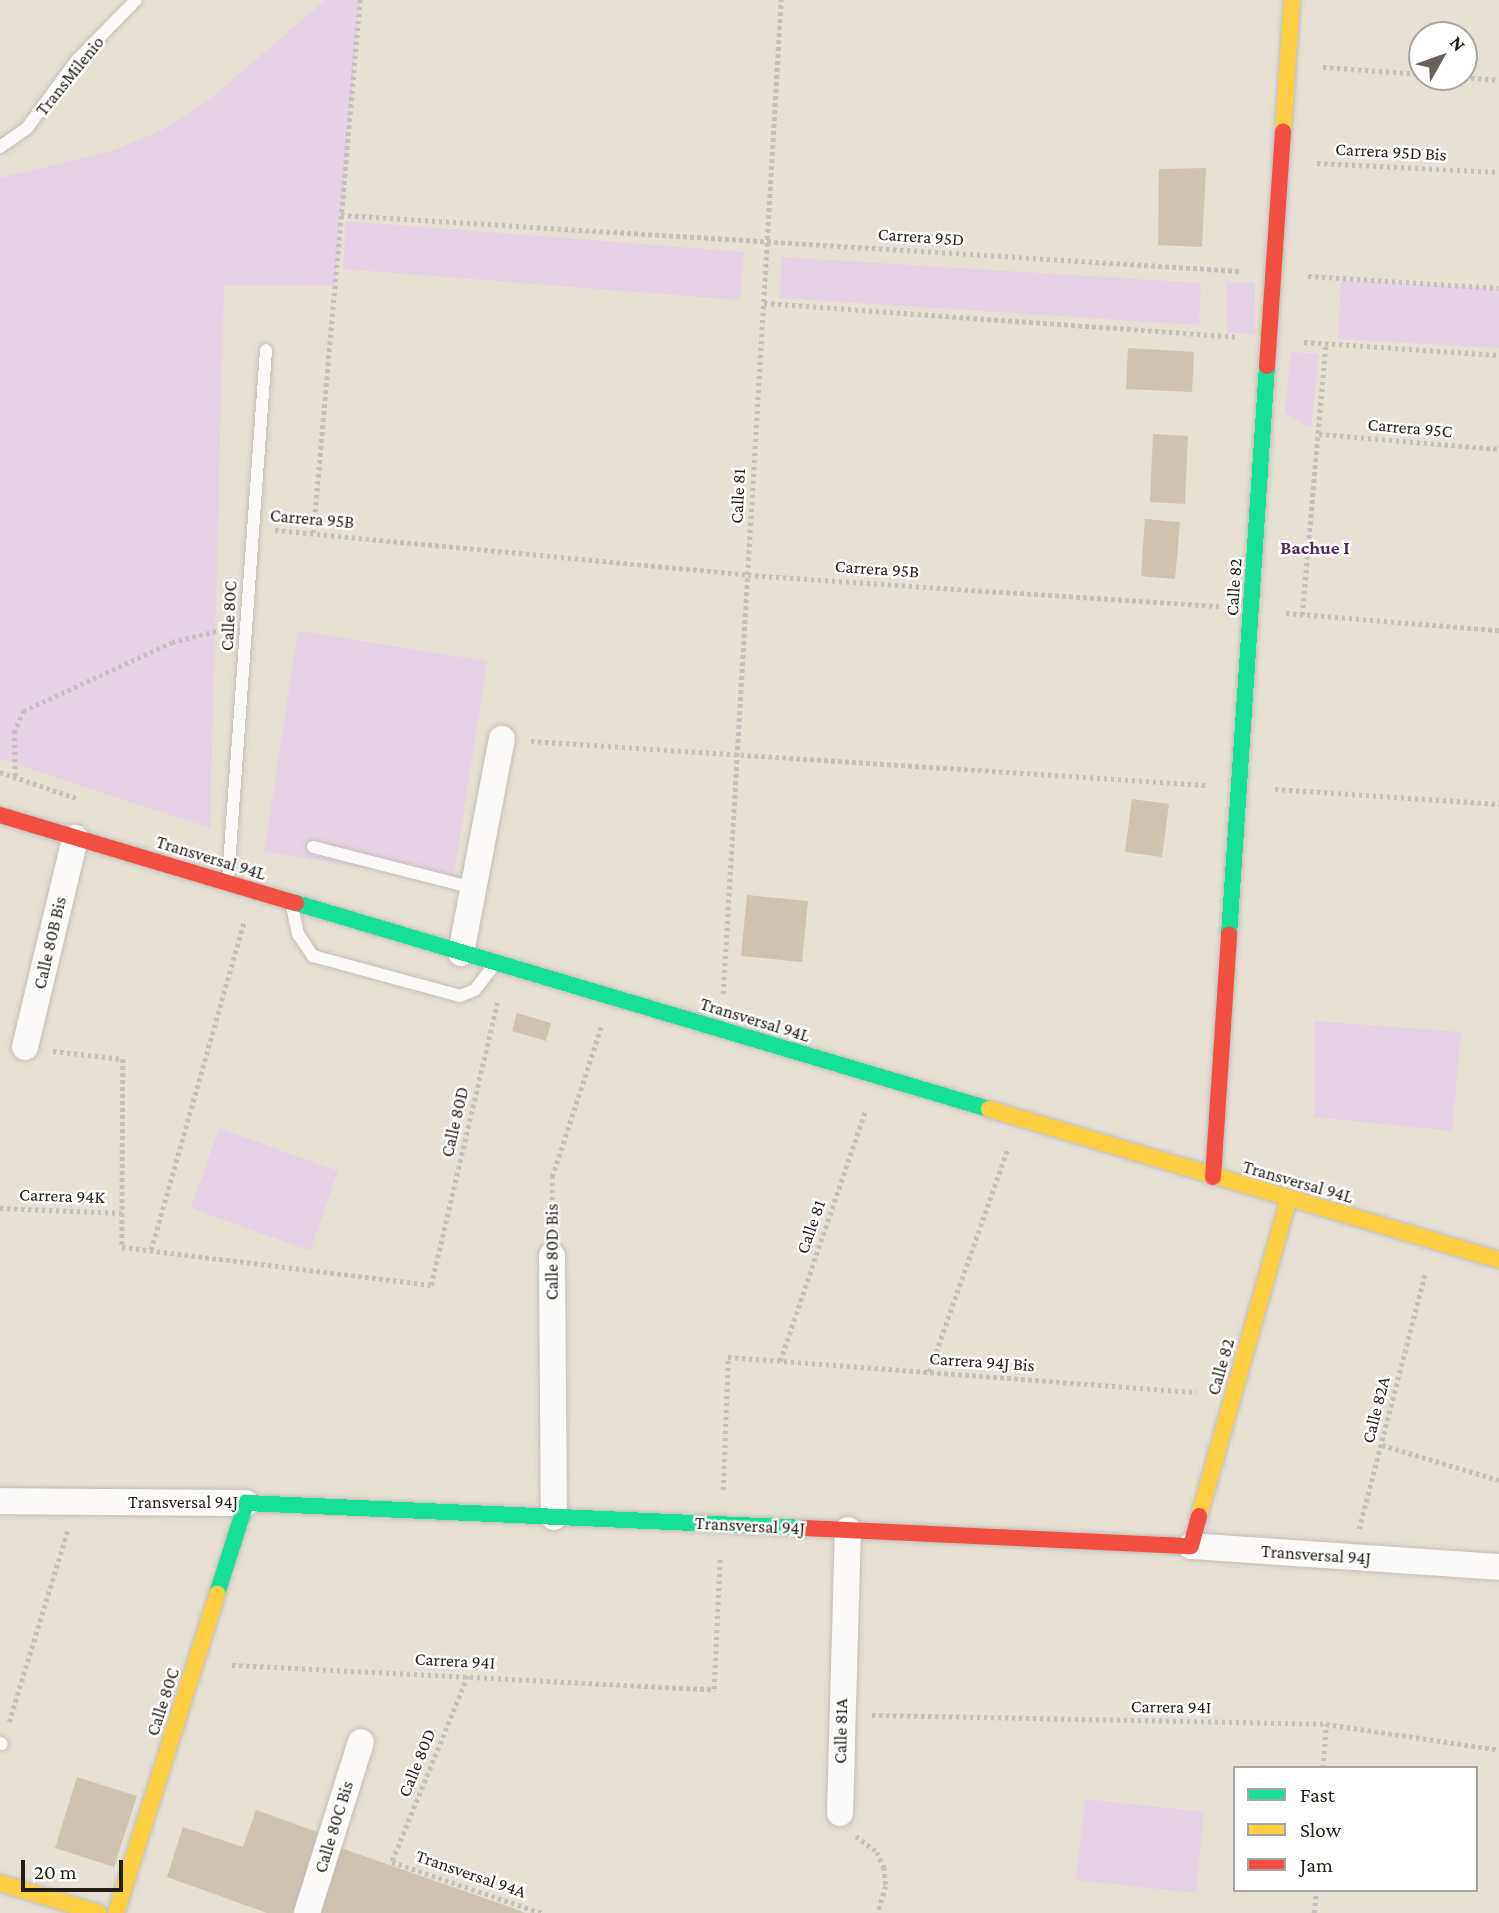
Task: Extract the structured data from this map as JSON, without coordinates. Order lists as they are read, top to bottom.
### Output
{
  "streets": {
    "street": [
      "Calle 82",
      "Calle 80C",
      "Transversal 94L",
      "Calle 80B Bis",
      "Calle 80D Bis",
      "Transversal 94J",
      "Calle 81A",
      "Calle 80C Bis"
    ],
    "lane": ["TransMilenio"],
    "path": [
      "Carrera 95D Bis",
      "Carrera 95D",
      "Carrera 95C",
      "Calle 81",
      "Carrera 95B",
      "Calle 80D",
      "Carrera 94K",
      "Carrera 94J Bis",
      "Calle 82A",
      "Carrera 94I",
      "Transversal 94A"
    ]
  },
  "crossings": [
    ["Carrera 95D Bis", "Calle 82"],
    ["Carrera 95D", "Calle 81"],
    ["Carrera 95D", "Calle 82"],
    ["Calle 81", "Carrera 95B"],
    ["Calle 81", "Carrera 94J Bis"],
    ["Carrera 95B", "Calle 82"],
    ["Carrera 95B", "Calle 80C"],
    ["Calle 82", "Transversal 94L"],
    ["Calle 82", "Carrera 94J Bis"],
    ["Calle 82", "Transversal 94J"],
    ["Calle 80C", "Transversal 94L"],
    ["Calle 80C", "Transversal 94J"],
    ["Calle 80C", "Carrera 94I"],
    ["Transversal 94L", "Calle 80B Bis"],
    ["Transversal 94L", "Calle 80D"],
    ["Transversal 94L", "Calle 80D Bis"],
    ["Calle 80D", "Carrera 94I"],
    ["Calle 80D", "Transversal 94A"],
    ["Calle 80D Bis", "Transversal 94J"],
    ["Calle 82A", "Transversal 94J"],
    ["Transversal 94J", "Calle 81A"],
    ["Carrera 94I", "Calle 81A"]
  ],
  "districts": ["Bachue I"],
  "legend": ["Fast", "Slow", "Jam"],
  "scale_bar": "20 m",
  "north": "top right"
}
